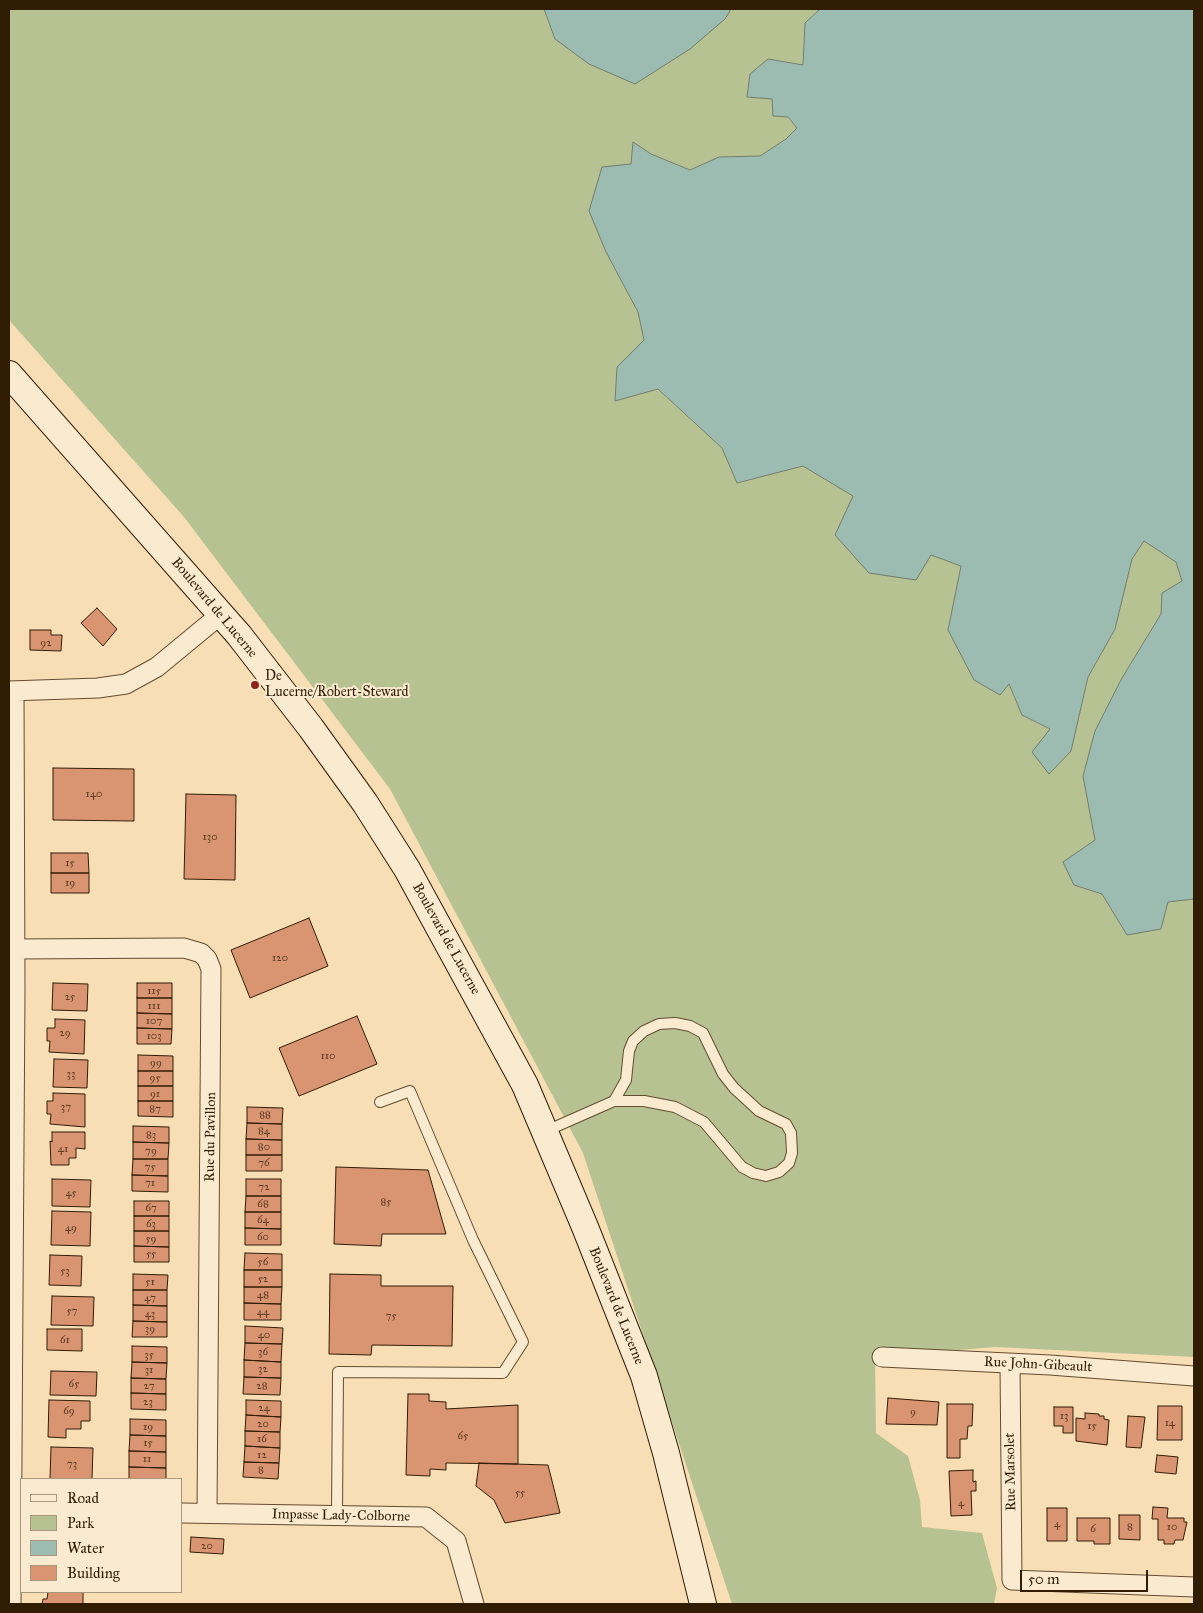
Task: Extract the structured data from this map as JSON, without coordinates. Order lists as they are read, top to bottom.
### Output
{
  "streets": {
    "main road": ["Boulevard de Lucerne"],
    "street": [
      "Rue du Pavillon",
      "Rue John-Gibeault",
      "Rue Marsolet",
      "Impasse Lady-Colborne"
    ]
  },
  "crossings": [
    ["Rue du Pavillon", "Impasse Lady-Colborne"],
    ["Rue John-Gibeault", "Rue Marsolet"]
  ],
  "places": ["De Lucerne/Robert-Steward"],
  "house_numbers": [
    "92",
    "140",
    "130",
    "15",
    "19",
    "120",
    "115",
    "25",
    "111",
    "107",
    "29",
    "103",
    "110",
    "99",
    "33",
    "95",
    "91",
    "37",
    "87",
    "88",
    "84",
    "83",
    "80",
    "41",
    "79",
    "76",
    "75",
    "71",
    "72",
    "45",
    "85",
    "68",
    "67",
    "64",
    "63",
    "49",
    "60",
    "59",
    "55",
    "56",
    "53",
    "52",
    "51",
    "48",
    "47",
    "57",
    "44",
    "43",
    "75",
    "39",
    "40",
    "61",
    "36",
    "35",
    "32",
    "31",
    "65",
    "27",
    "28",
    "23",
    "24",
    "69",
    "9",
    "13",
    "14",
    "20",
    "15",
    "19",
    "65",
    "16",
    "15",
    "12",
    "11",
    "73",
    "8",
    "55",
    "4",
    "4",
    "8",
    "10",
    "6",
    "20"
  ],
  "legend": [
    "Road",
    "Park",
    "Water",
    "Building"
  ],
  "scale_bar": "50 m"
}
